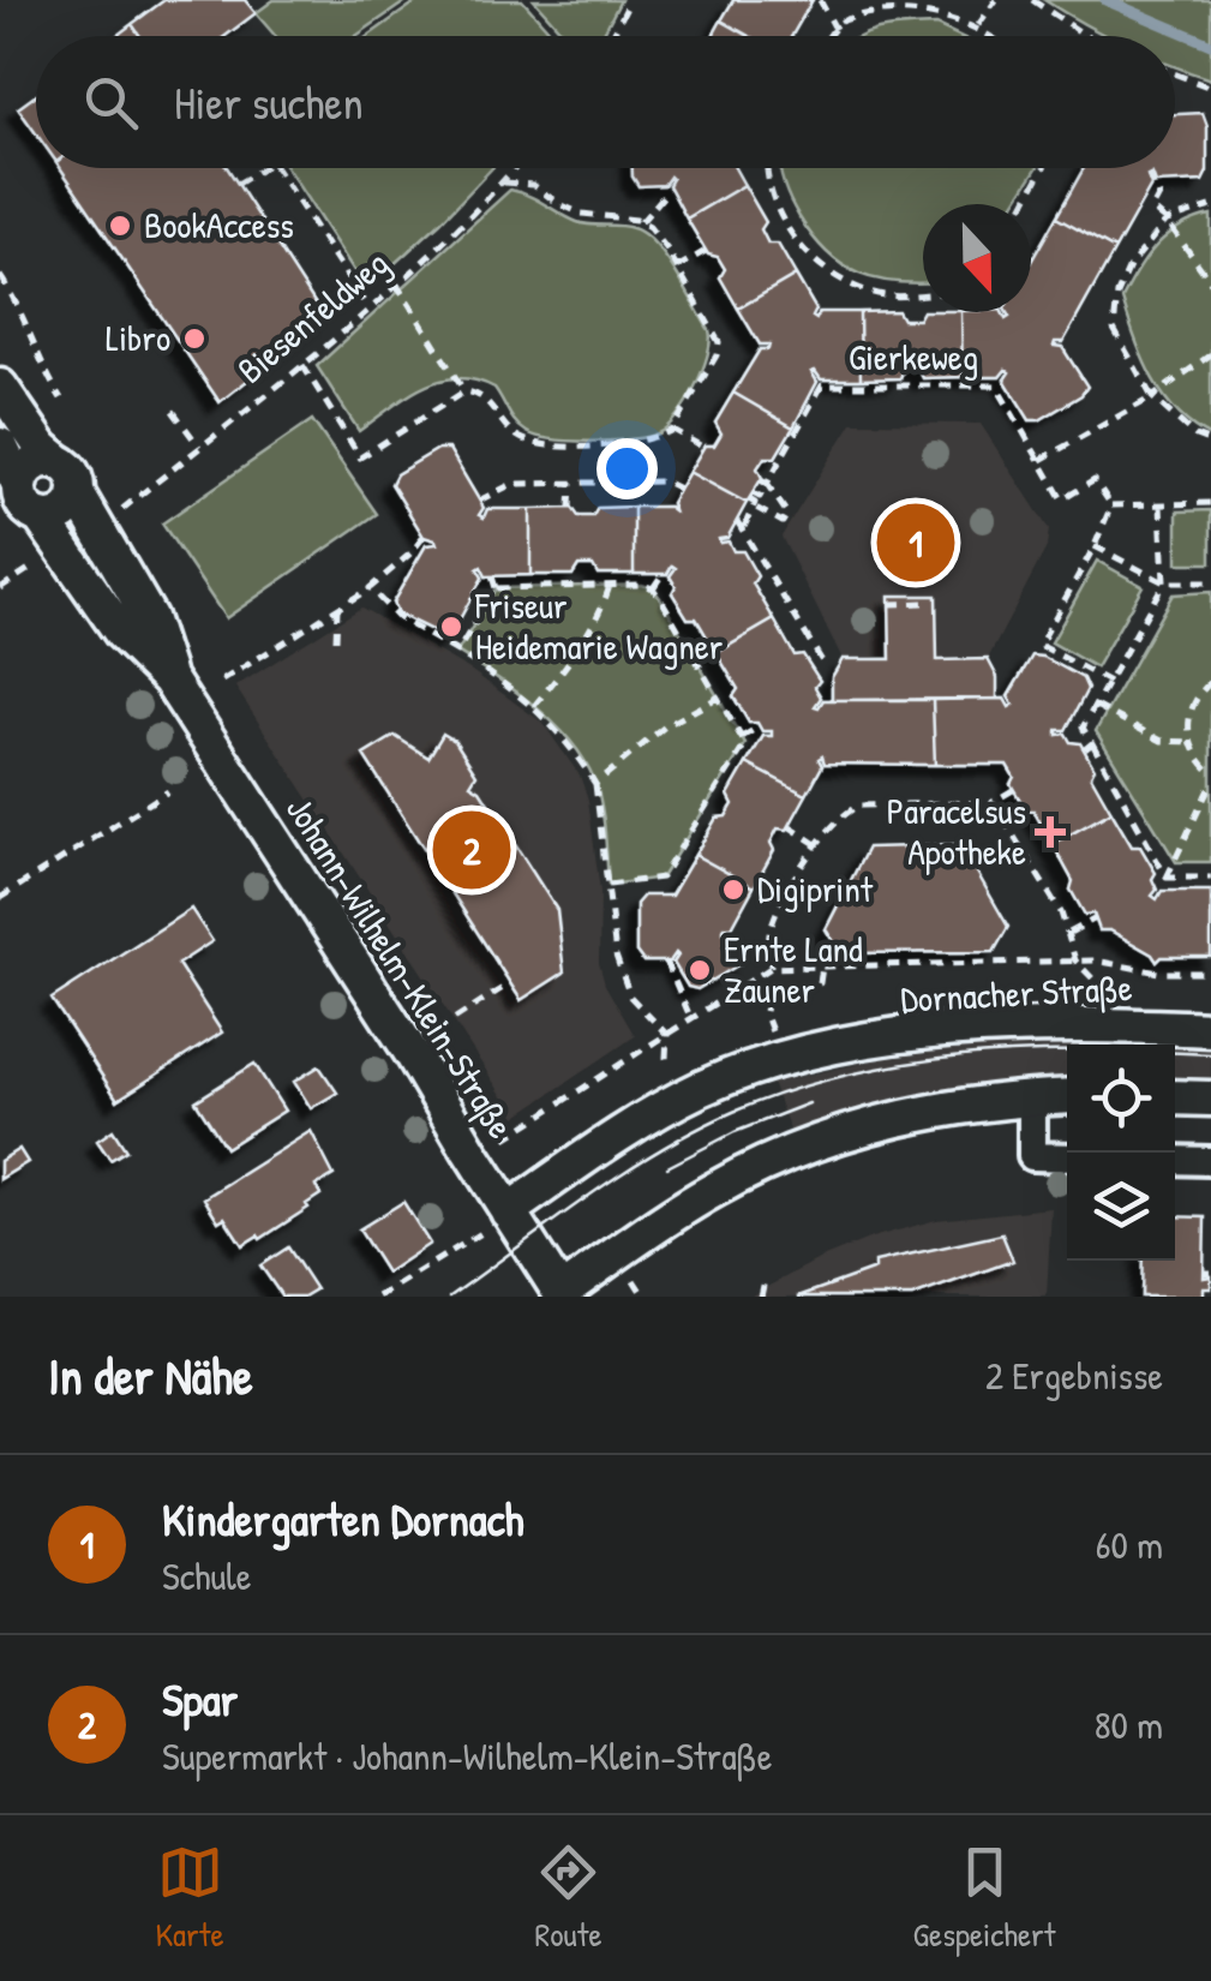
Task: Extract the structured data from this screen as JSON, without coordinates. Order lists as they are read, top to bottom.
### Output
{
  "streets": {
    "street": ["Johann-Wilhelm-Klein-Straße", "Dornacher Straße"],
    "path": ["Biesenfeldweg", "Gierkeweg"]
  },
  "crossings": [
    ["Johann-Wilhelm-Klein-Straße", "Dornacher Straße"]
  ],
  "places": {
    "other": [
      "BookAccess",
      "Libro",
      "Friseur Heidemarie Wagner",
      "Digiprint",
      "Ernte Land Zauner"
    ],
    "health": ["Paracelsus Apotheke"]
  },
  "north": "bottom",
  "page": {
    "search": "Hier suchen",
    "pins": ["1", "2"],
    "heading": ["In der Nähe", "2 Ergebnisse"],
    "list": [
      {
        "mark": "1",
        "name": "Kindergarten Dornach",
        "note": "Schule",
        "value": "60 m"
      },
      {
        "mark": "2",
        "name": "Spar",
        "note": "Supermarkt · Johann-Wilhelm-Klein-Straße",
        "value": "80 m"
      }
    ],
    "nav": ["Karte", "Route", "Gespeichert"]
  }
}
